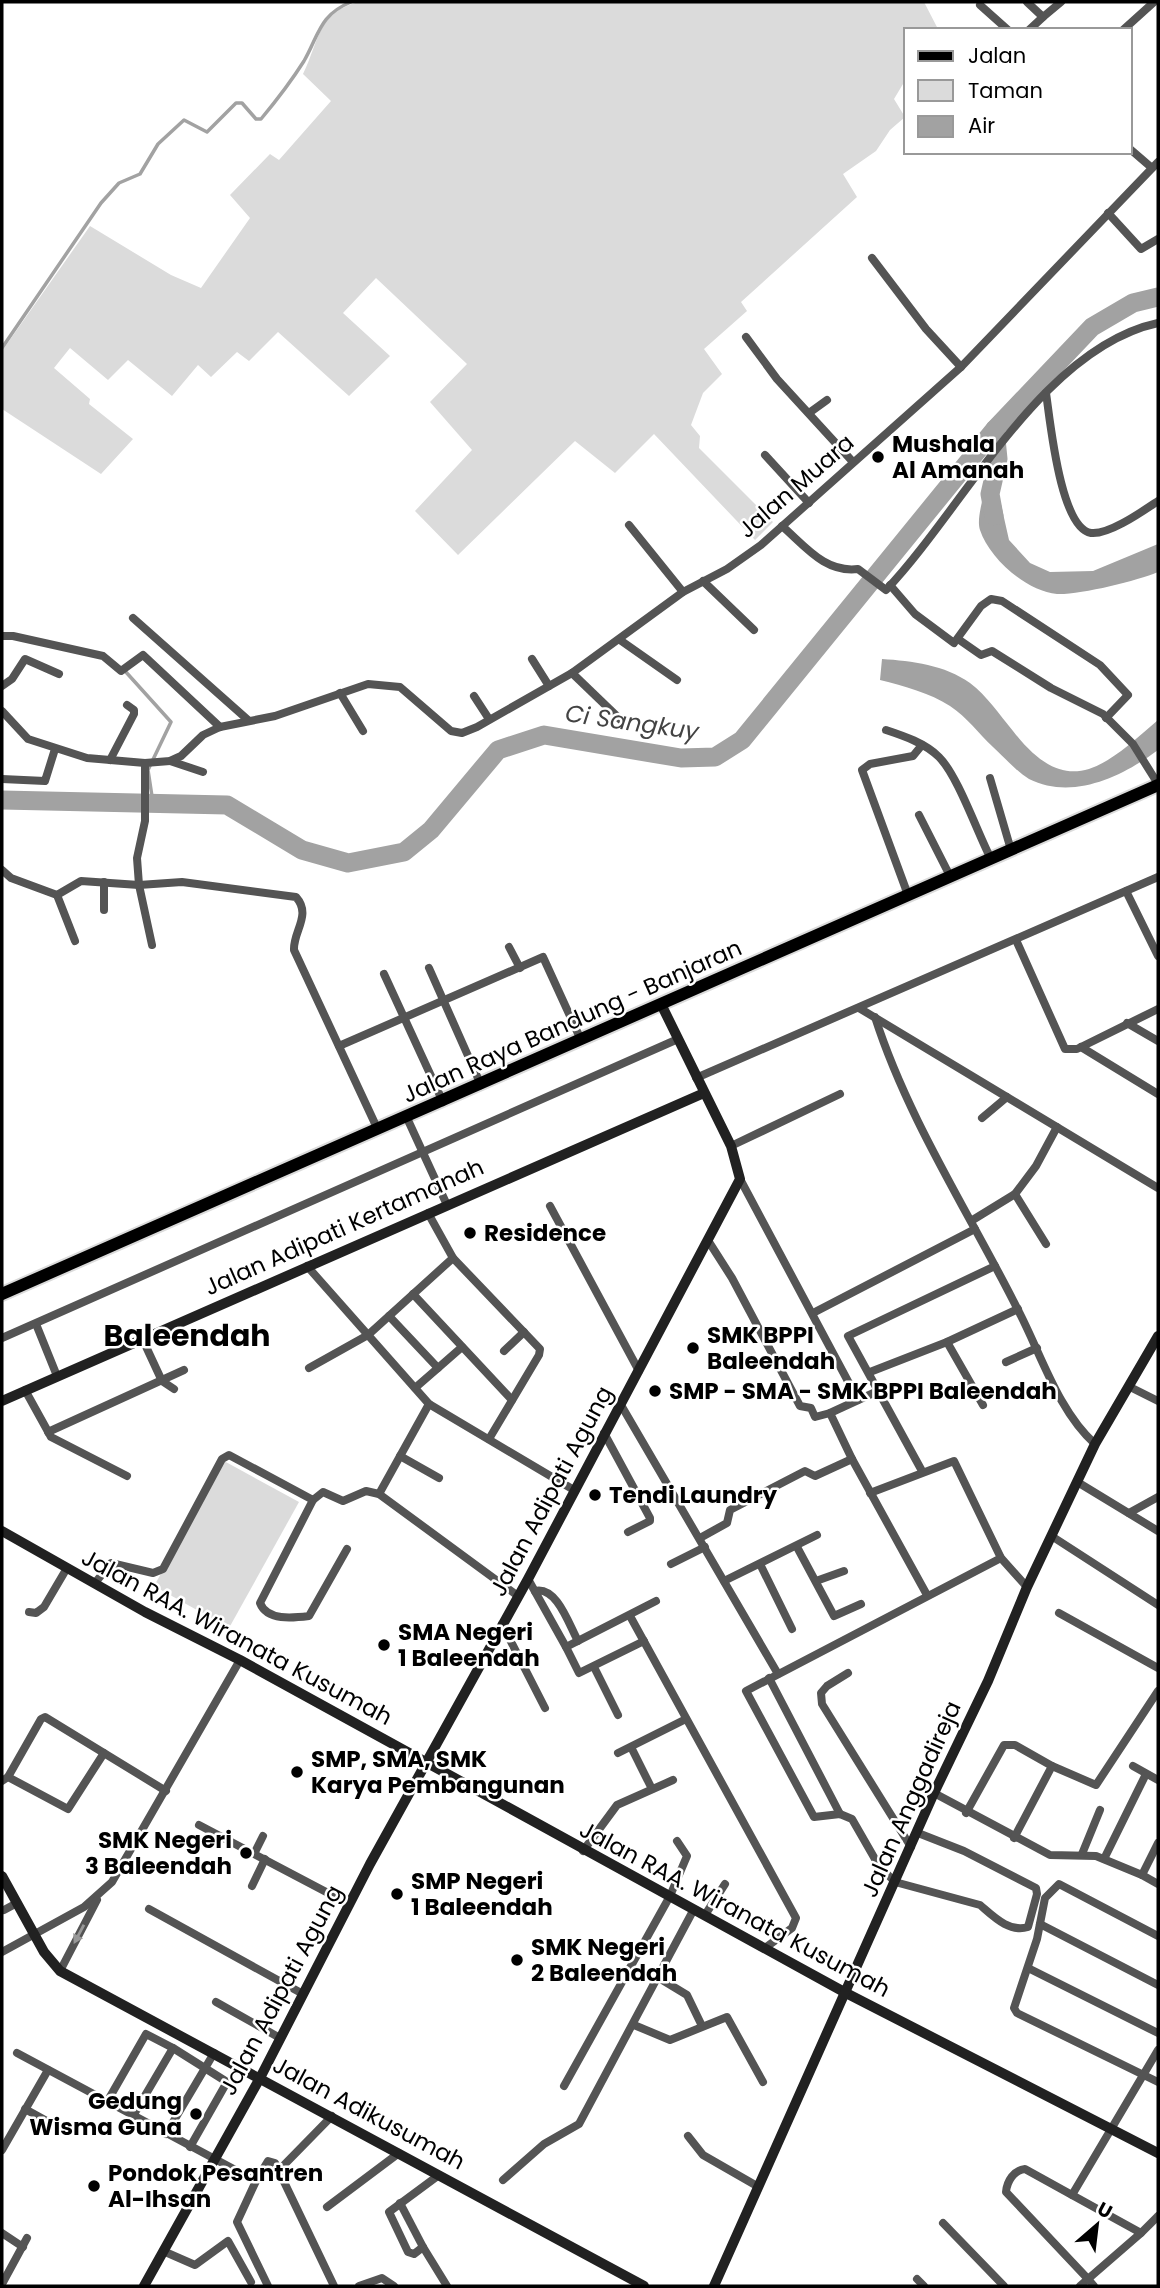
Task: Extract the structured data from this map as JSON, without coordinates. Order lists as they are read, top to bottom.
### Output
{
  "streets": {
    "main road": [
      "Jalan Raya Bandung - Banjaran",
      "Jalan Adipati Kertamanah",
      "Jalan Adipati Agung",
      "Jalan RAA. Wiranata Kusumah",
      "Jalan Anggadireja",
      "Jalan Adikusumah"
    ],
    "street": ["Jalan Muara"]
  },
  "crossings": [
    ["Jalan Adipati Agung", "Jalan RAA. Wiranata Kusumah"],
    ["Jalan Adipati Agung", "Jalan Adikusumah"],
    ["Jalan RAA. Wiranata Kusumah", "Jalan Anggadireja"]
  ],
  "districts": ["Baleendah"],
  "water": ["Ci Sangkuy"],
  "places": [
    "Mushala Al Amanah",
    "Residence",
    "SMK BPPI Baleendah",
    "SMP - SMA - SMK BPPI Baleendah",
    "Tendi Laundry",
    "SMA Negeri 1 Baleendah",
    "SMP, SMA, SMK Karya Pembangunan",
    "SMK Negeri 3 Baleendah",
    "SMP Negeri 1 Baleendah",
    "SMK Negeri 2 Baleendah",
    "Gedung Wisma Guna",
    "Pondok Pesantren Al-Ihsan"
  ],
  "legend": ["Jalan", "Taman", "Air"],
  "north": "top right"
}
